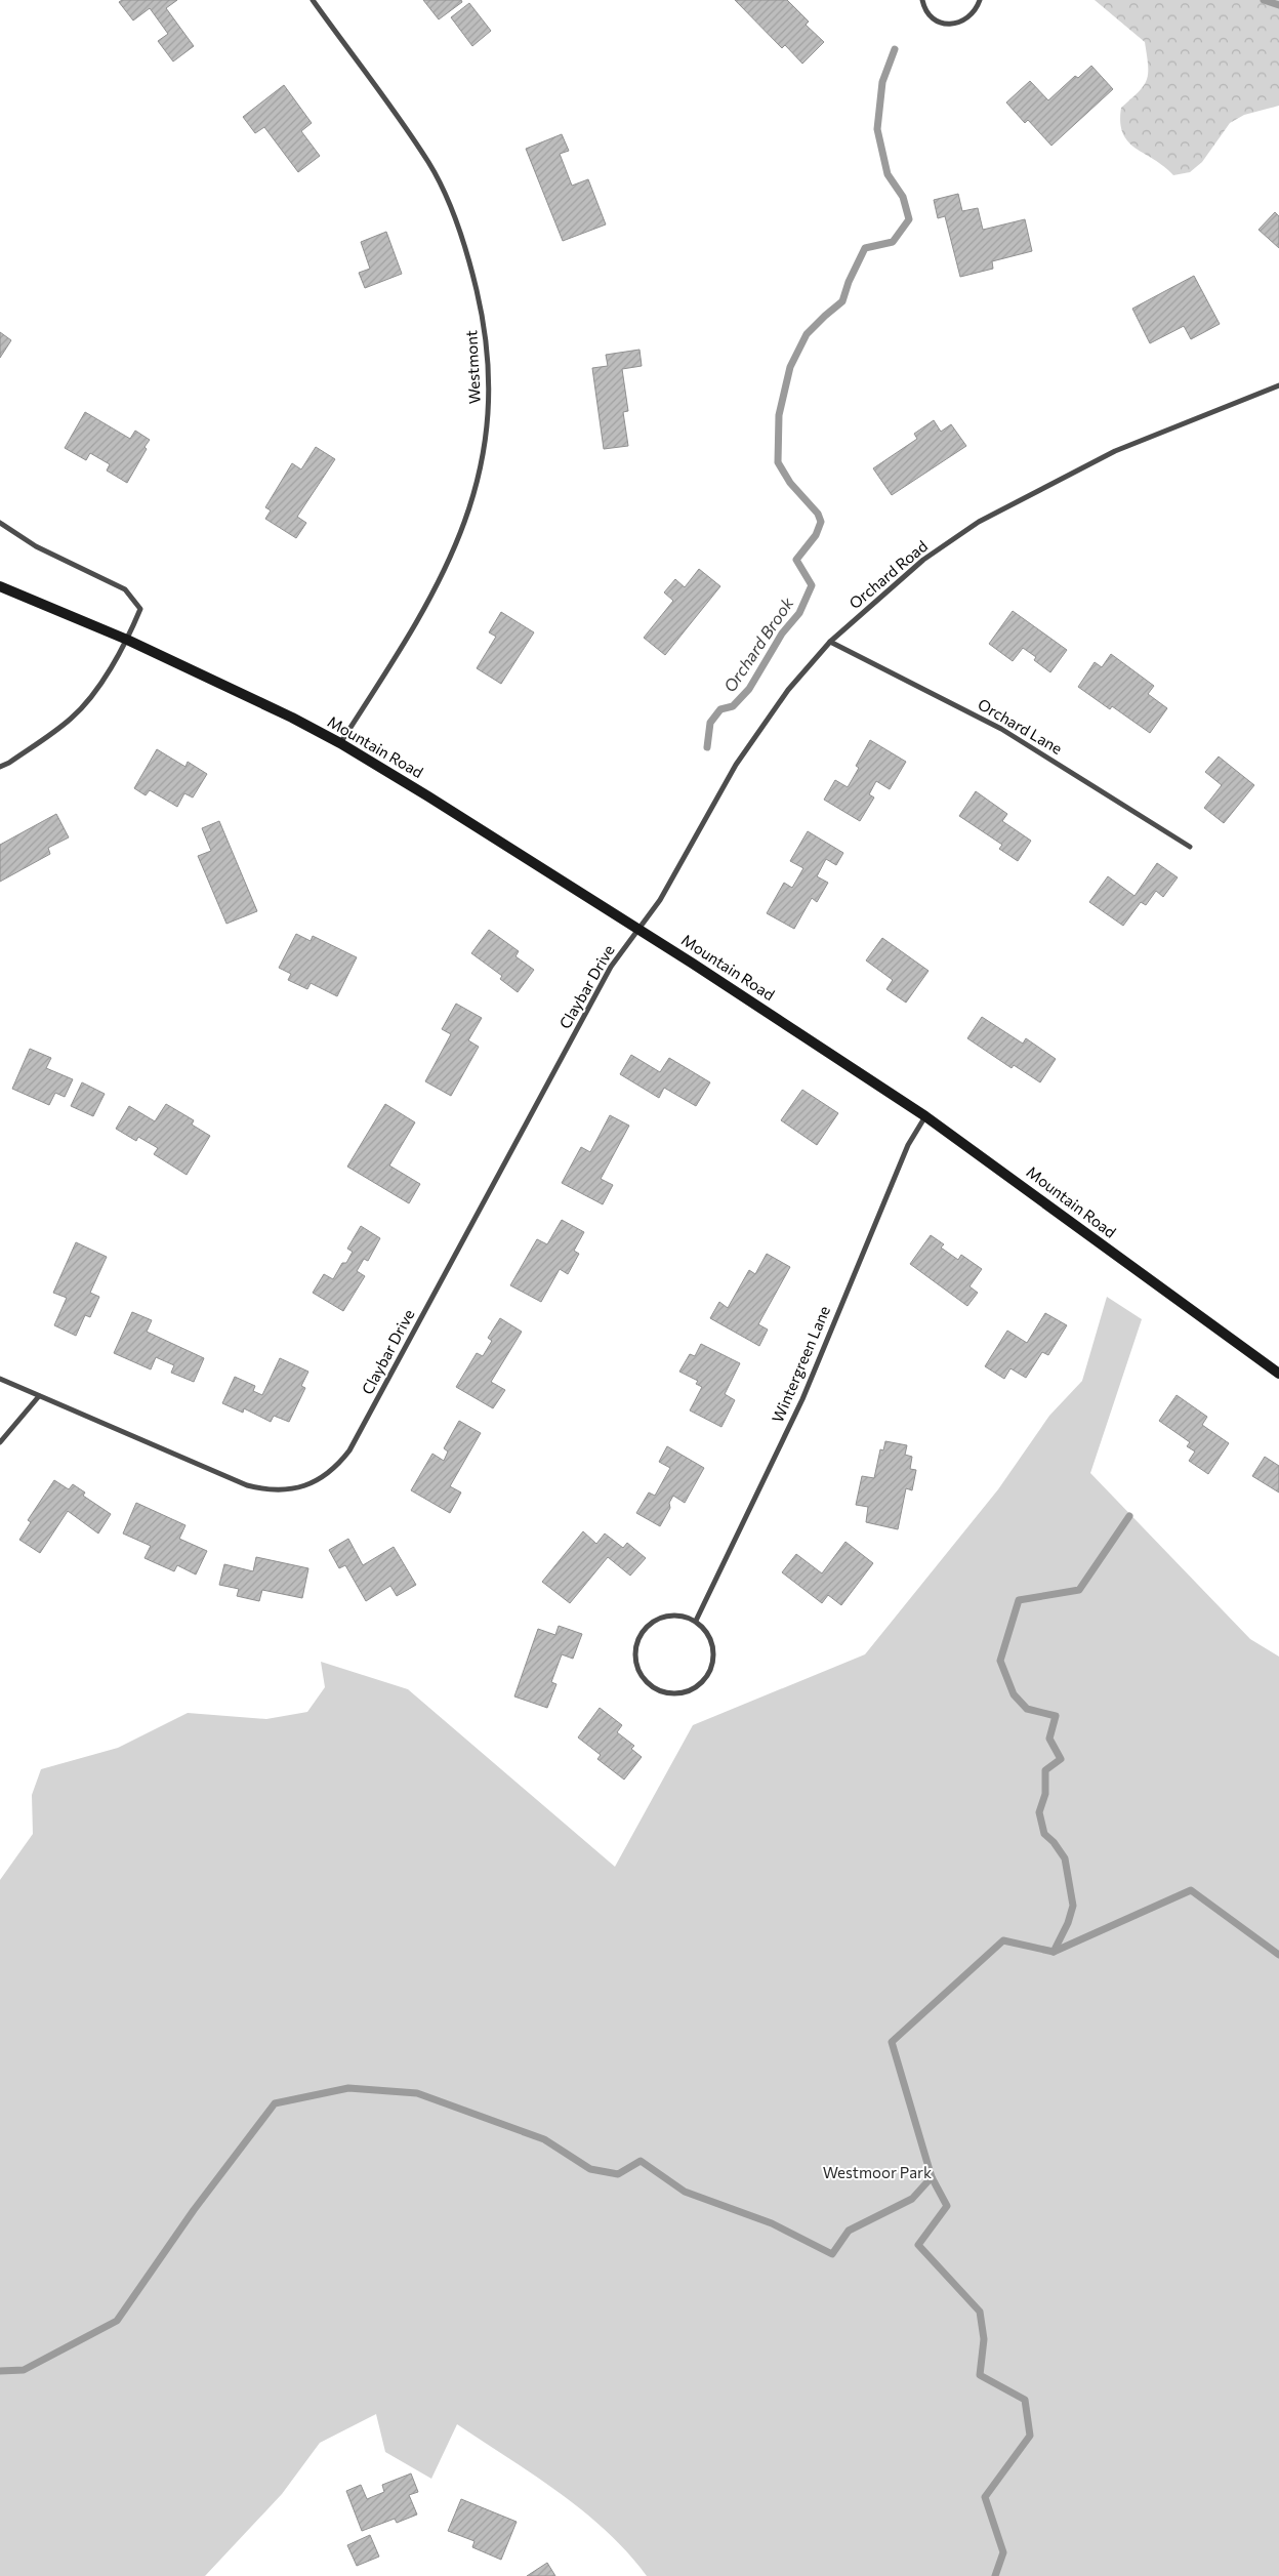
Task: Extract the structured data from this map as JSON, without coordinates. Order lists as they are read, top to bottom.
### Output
{
  "streets": {
    "main road": ["Mountain Road"],
    "street": [
      "Westmont",
      "Orchard Road",
      "Orchard Lane",
      "Claybar Drive",
      "Wintergreen Lane"
    ]
  },
  "crossings": [
    ["Westmont", "Mountain Road"],
    ["Orchard Road", "Orchard Lane"],
    ["Orchard Road", "Mountain Road"],
    ["Orchard Road", "Claybar Drive"],
    ["Mountain Road", "Claybar Drive"],
    ["Mountain Road", "Wintergreen Lane"]
  ],
  "water": ["Orchard Brook"],
  "parks": ["Westmoor Park"]
}
